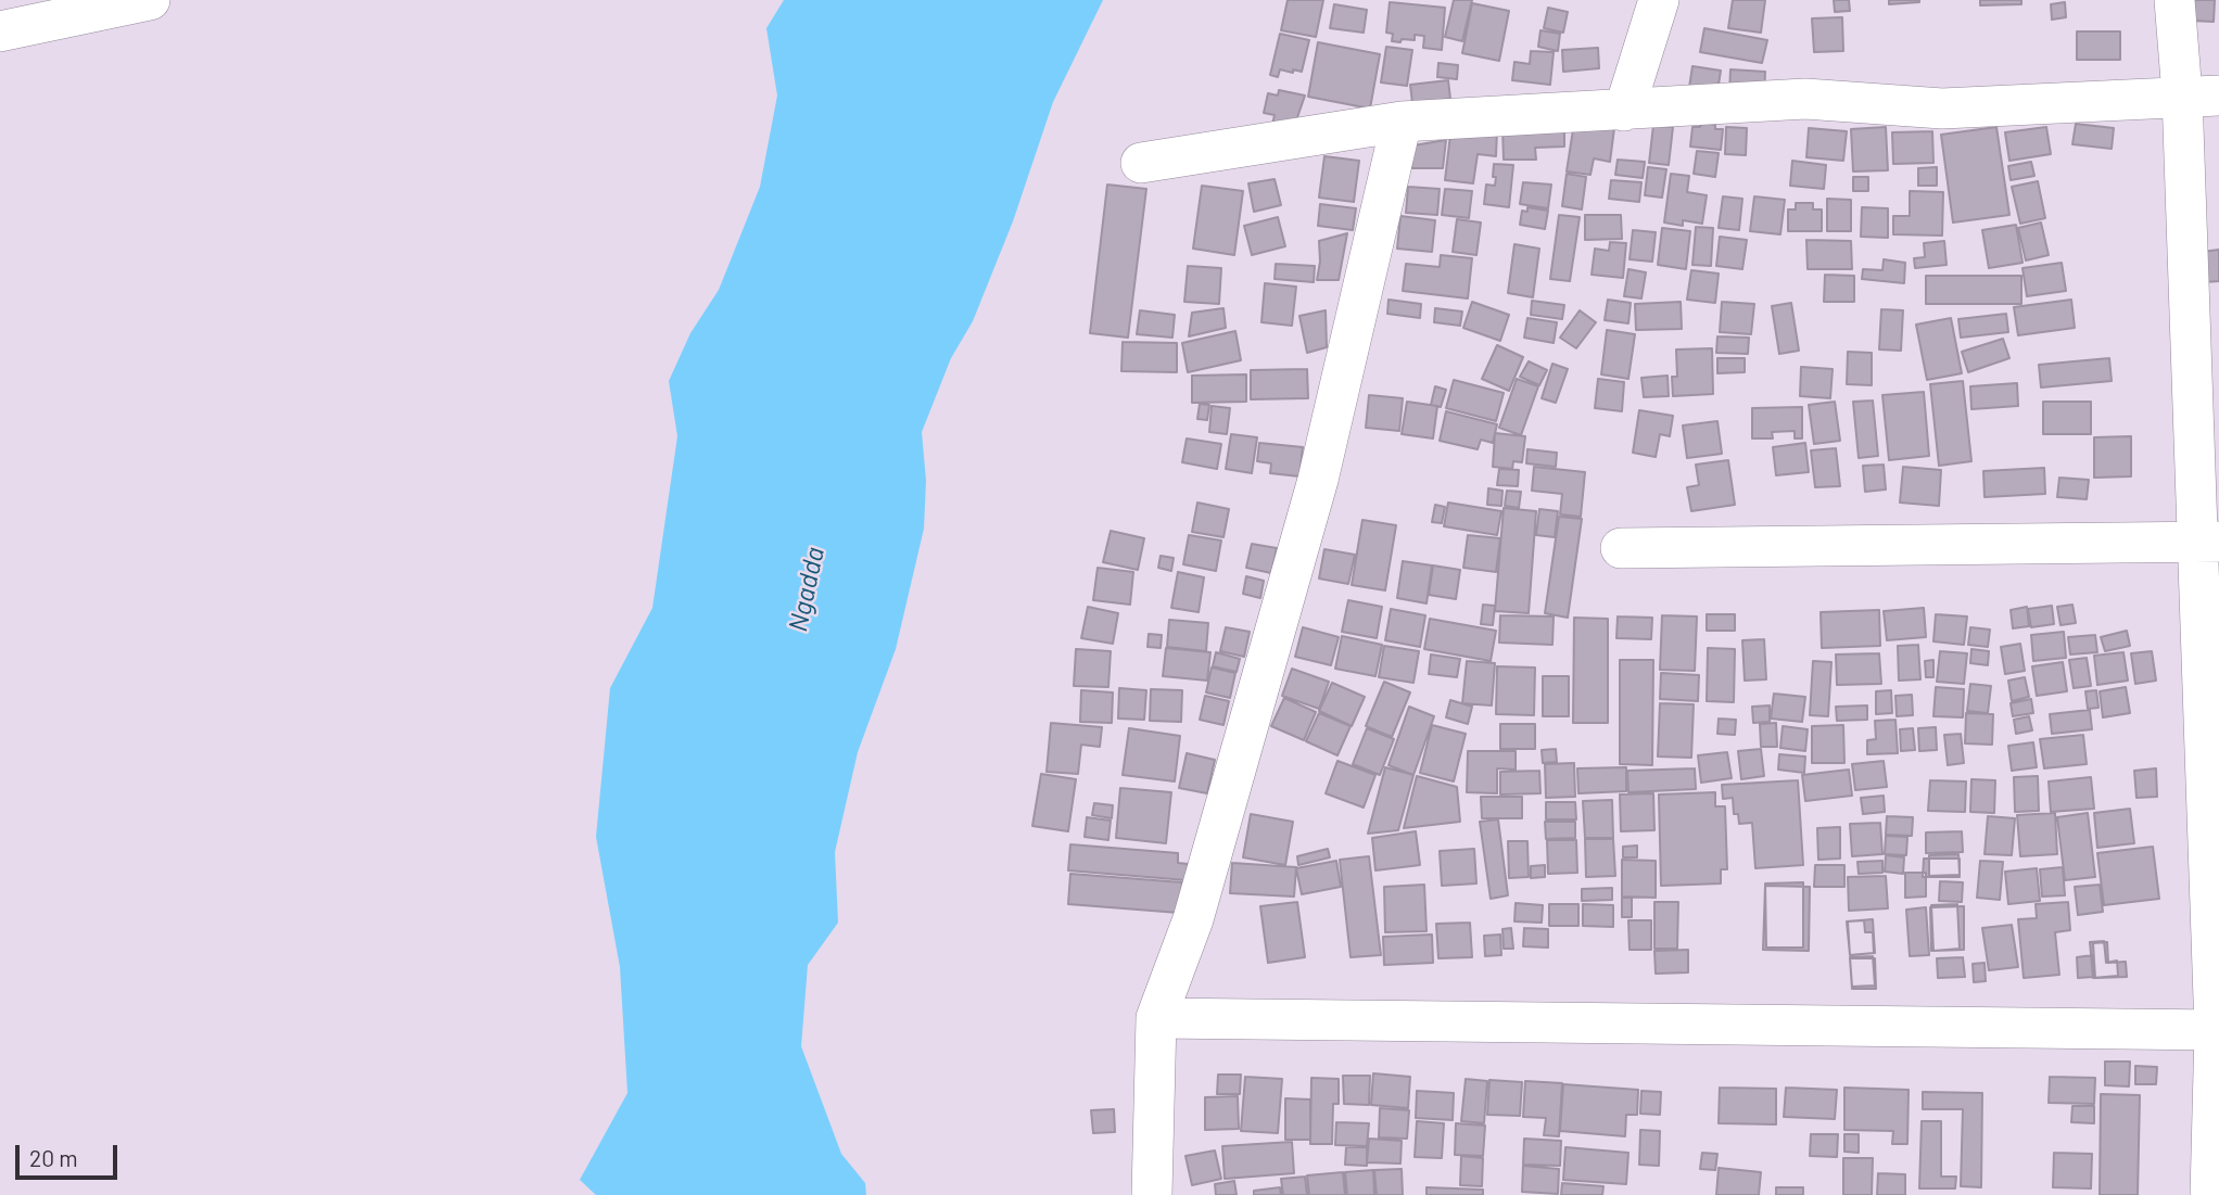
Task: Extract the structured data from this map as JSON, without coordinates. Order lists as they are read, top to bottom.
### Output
{
  "water": ["Ngadda"],
  "scale_bar": "20 m"
}
